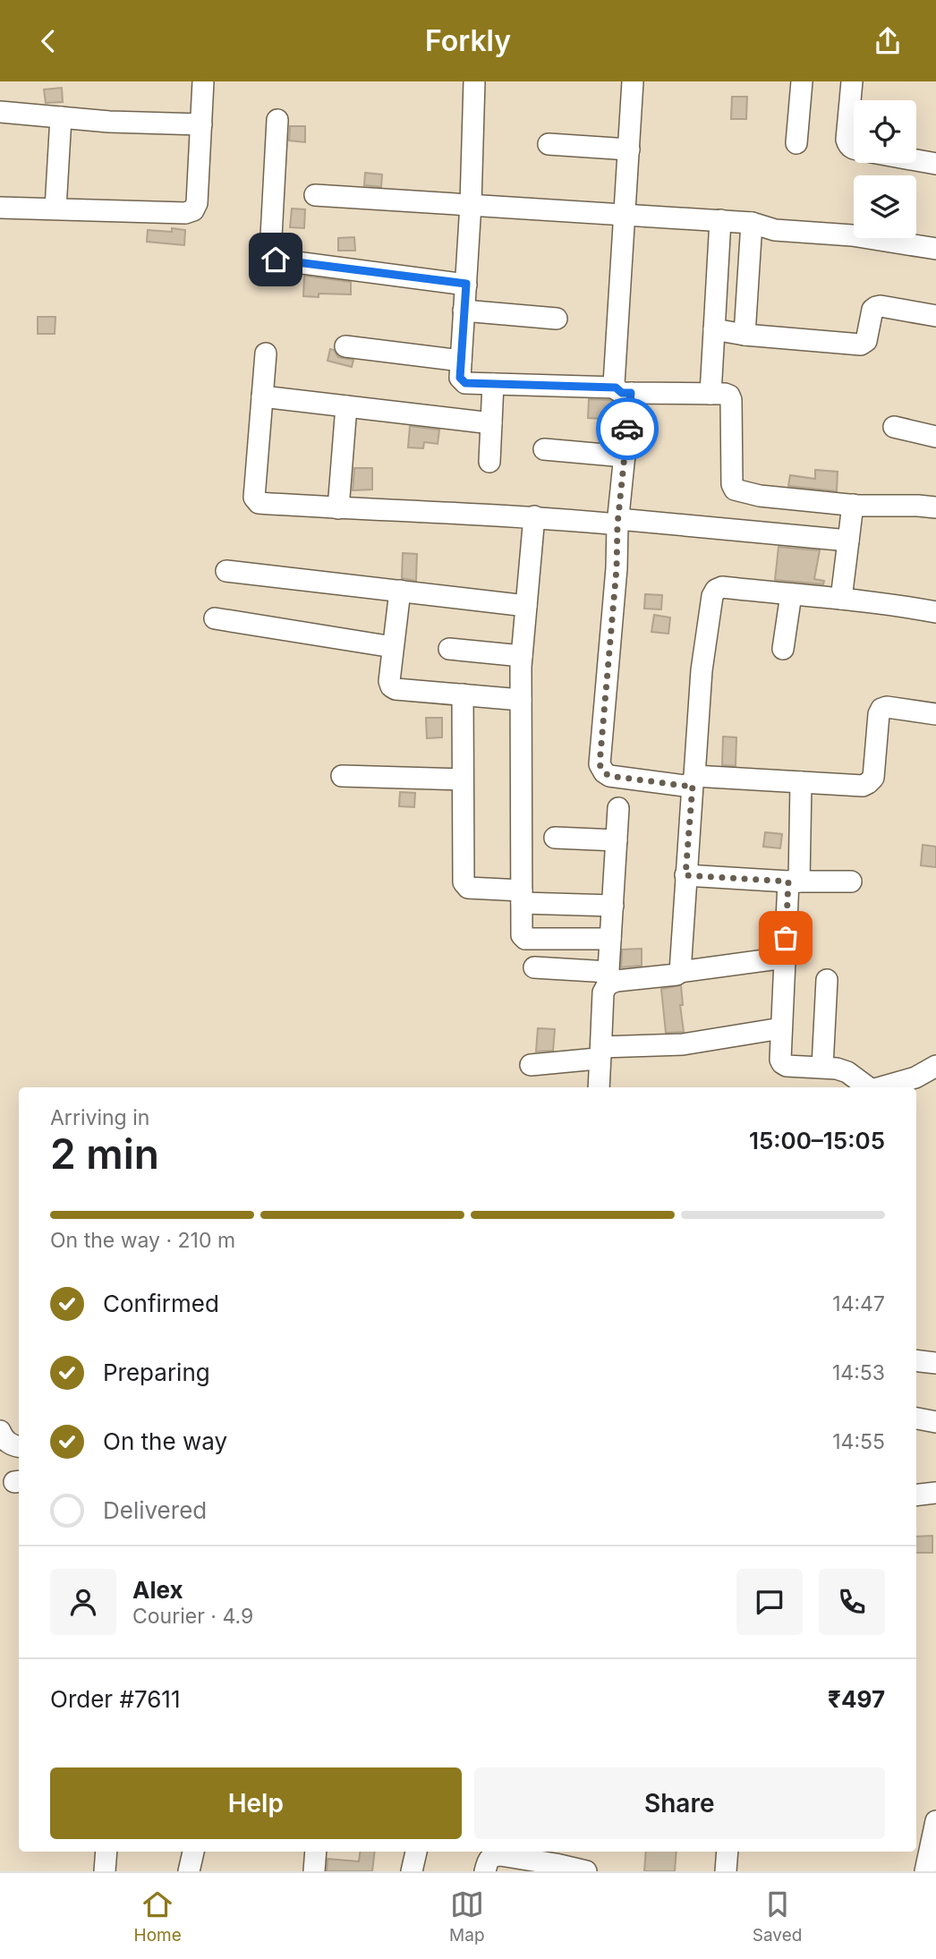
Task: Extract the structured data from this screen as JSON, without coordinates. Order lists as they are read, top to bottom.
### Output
{
  "page": {
    "header": "Forkly",
    "heading": ["2 min", "Arriving in", "15:00–15:05"],
    "panel": [
      "Alex",
      "Courier · 4.9",
      "Order #7611",
      "₹497"
    ],
    "bar": "On the way · 210 m",
    "list": [
      ["Confirmed", "14:47"],
      ["Preparing", "14:53"],
      ["On the way", "14:55"],
      "Delivered"
    ],
    "buttons": ["Help", "Share"],
    "tabs": ["Home", "Map", "Saved"]
  }
}
